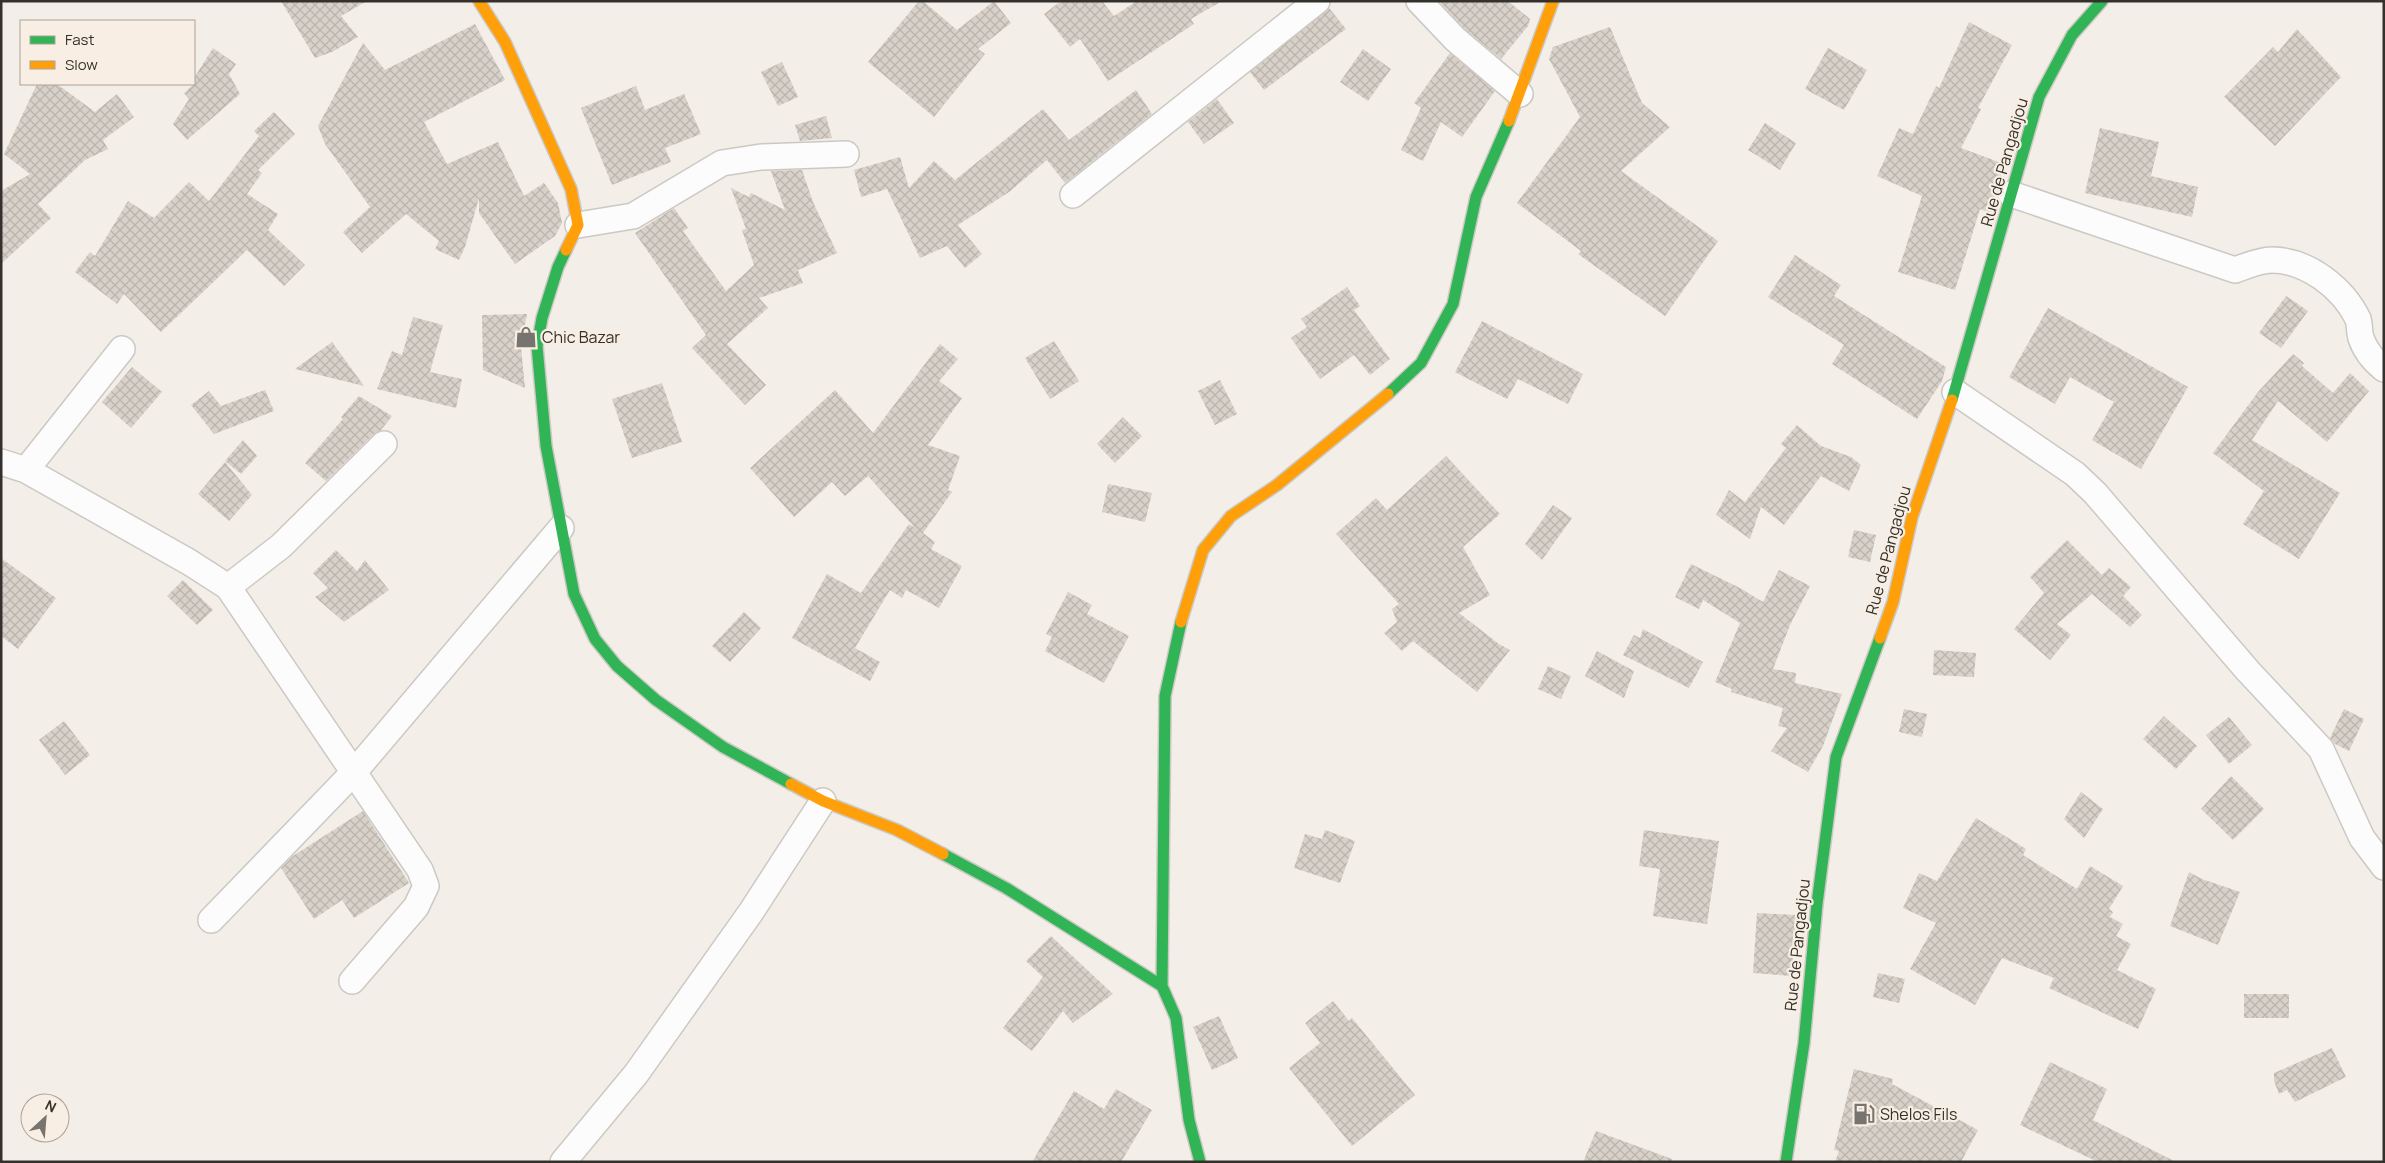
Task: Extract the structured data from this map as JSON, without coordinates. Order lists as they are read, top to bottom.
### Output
{
  "streets": {
    "street": ["Rue de Pangadjou"]
  },
  "places": {
    "shop": ["Chic Bazar"],
    "fuel station": ["Shelos Fils"]
  },
  "legend": ["Fast", "Slow"],
  "north": "top right"
}
